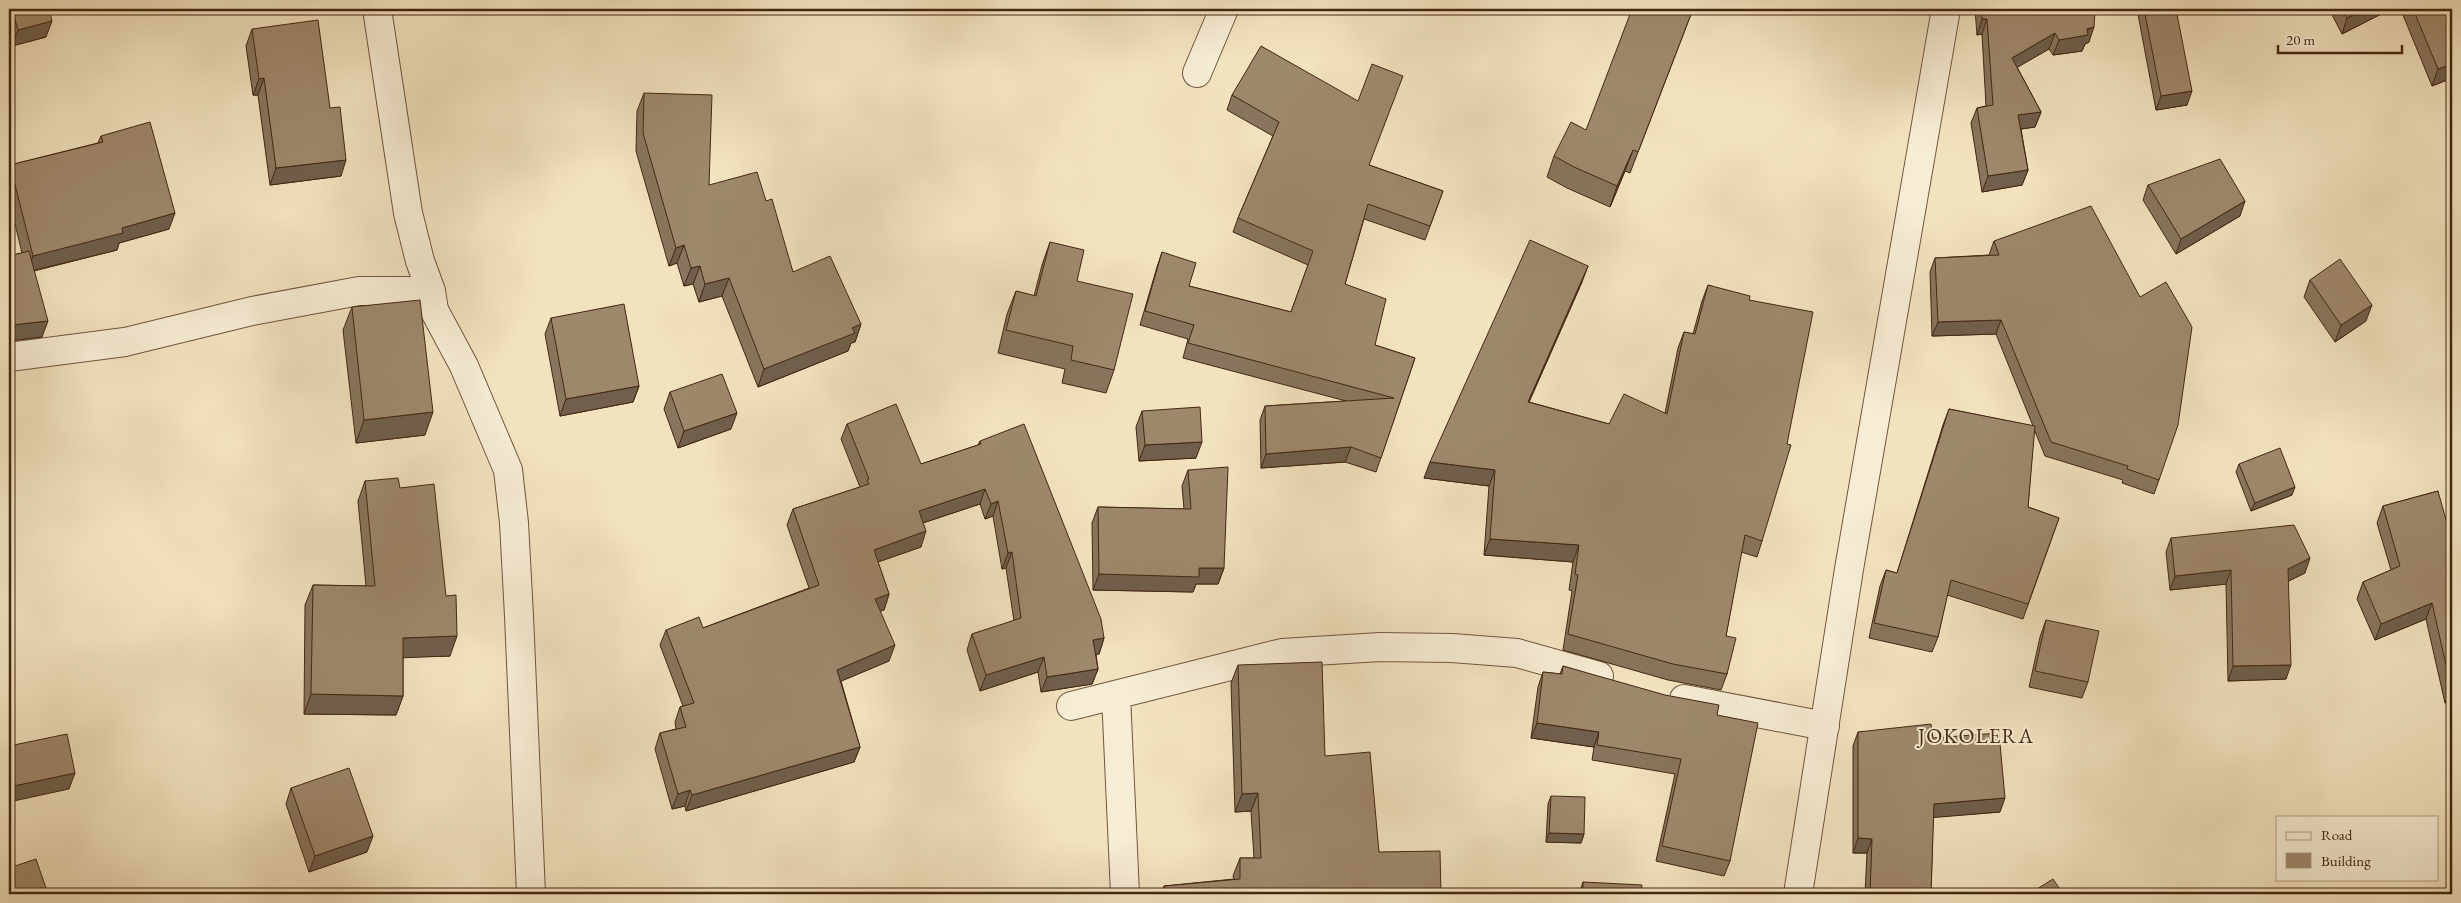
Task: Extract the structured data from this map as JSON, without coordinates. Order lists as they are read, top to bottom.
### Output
{
  "districts": ["JOKOLERA"],
  "legend": ["Road", "Building"],
  "scale_bar": "20 m"
}
